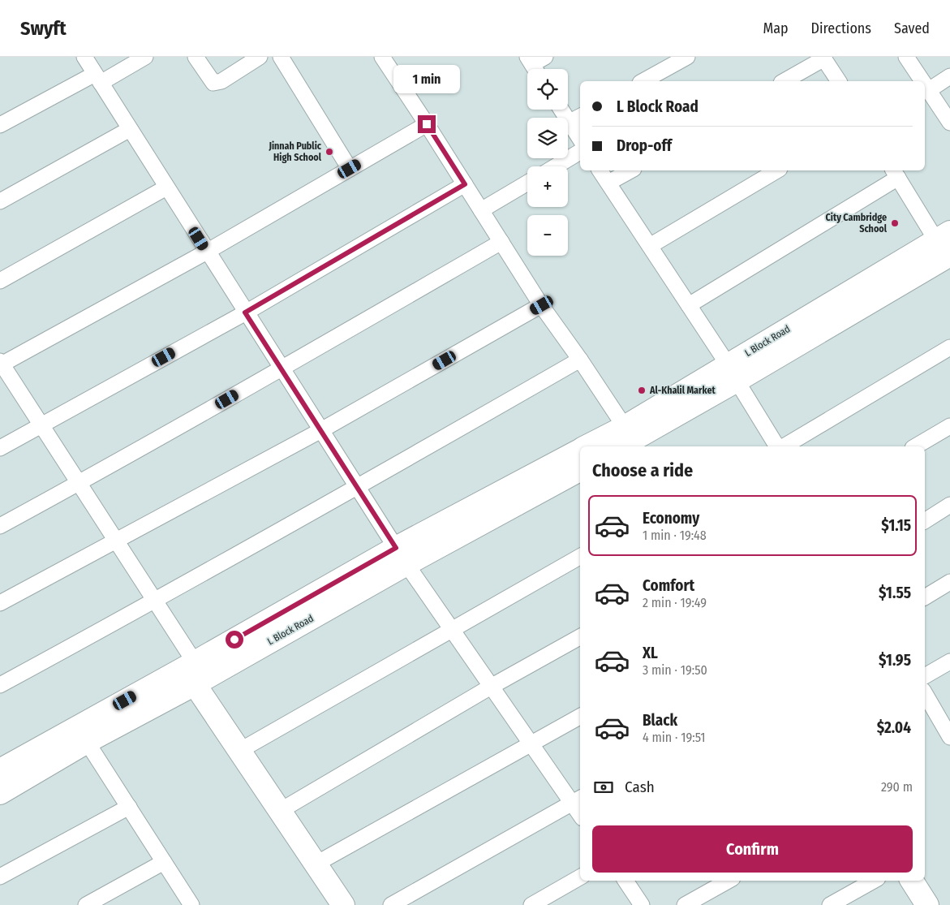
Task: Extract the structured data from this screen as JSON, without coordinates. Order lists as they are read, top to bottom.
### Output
{
  "streets": {
    "main road": ["L Block Road"]
  },
  "places": ["Jinnah Public High School", "City Cambridge School", "Al-Khalil Market"],
  "page": {
    "header": "Swyft",
    "nav": ["Map", "Directions", "Saved"],
    "bubble": "1 min",
    "map_buttons": ["+", "−"],
    "banner": ["L Block Road", "Drop-off"],
    "heading": "Choose a ride",
    "list": [
      {
        "name": "Economy",
        "note": "1 min · 19:48",
        "value": "$1.15"
      },
      {
        "name": "Comfort",
        "note": "2 min · 19:49",
        "value": "$1.55"
      },
      {
        "name": "XL",
        "note": "3 min · 19:50",
        "value": "$1.95"
      },
      {
        "name": "Black",
        "note": "4 min · 19:51",
        "value": "$2.04"
      }
    ],
    "pay": ["Cash", "290 m"],
    "buttons": "Confirm"
  }
}
